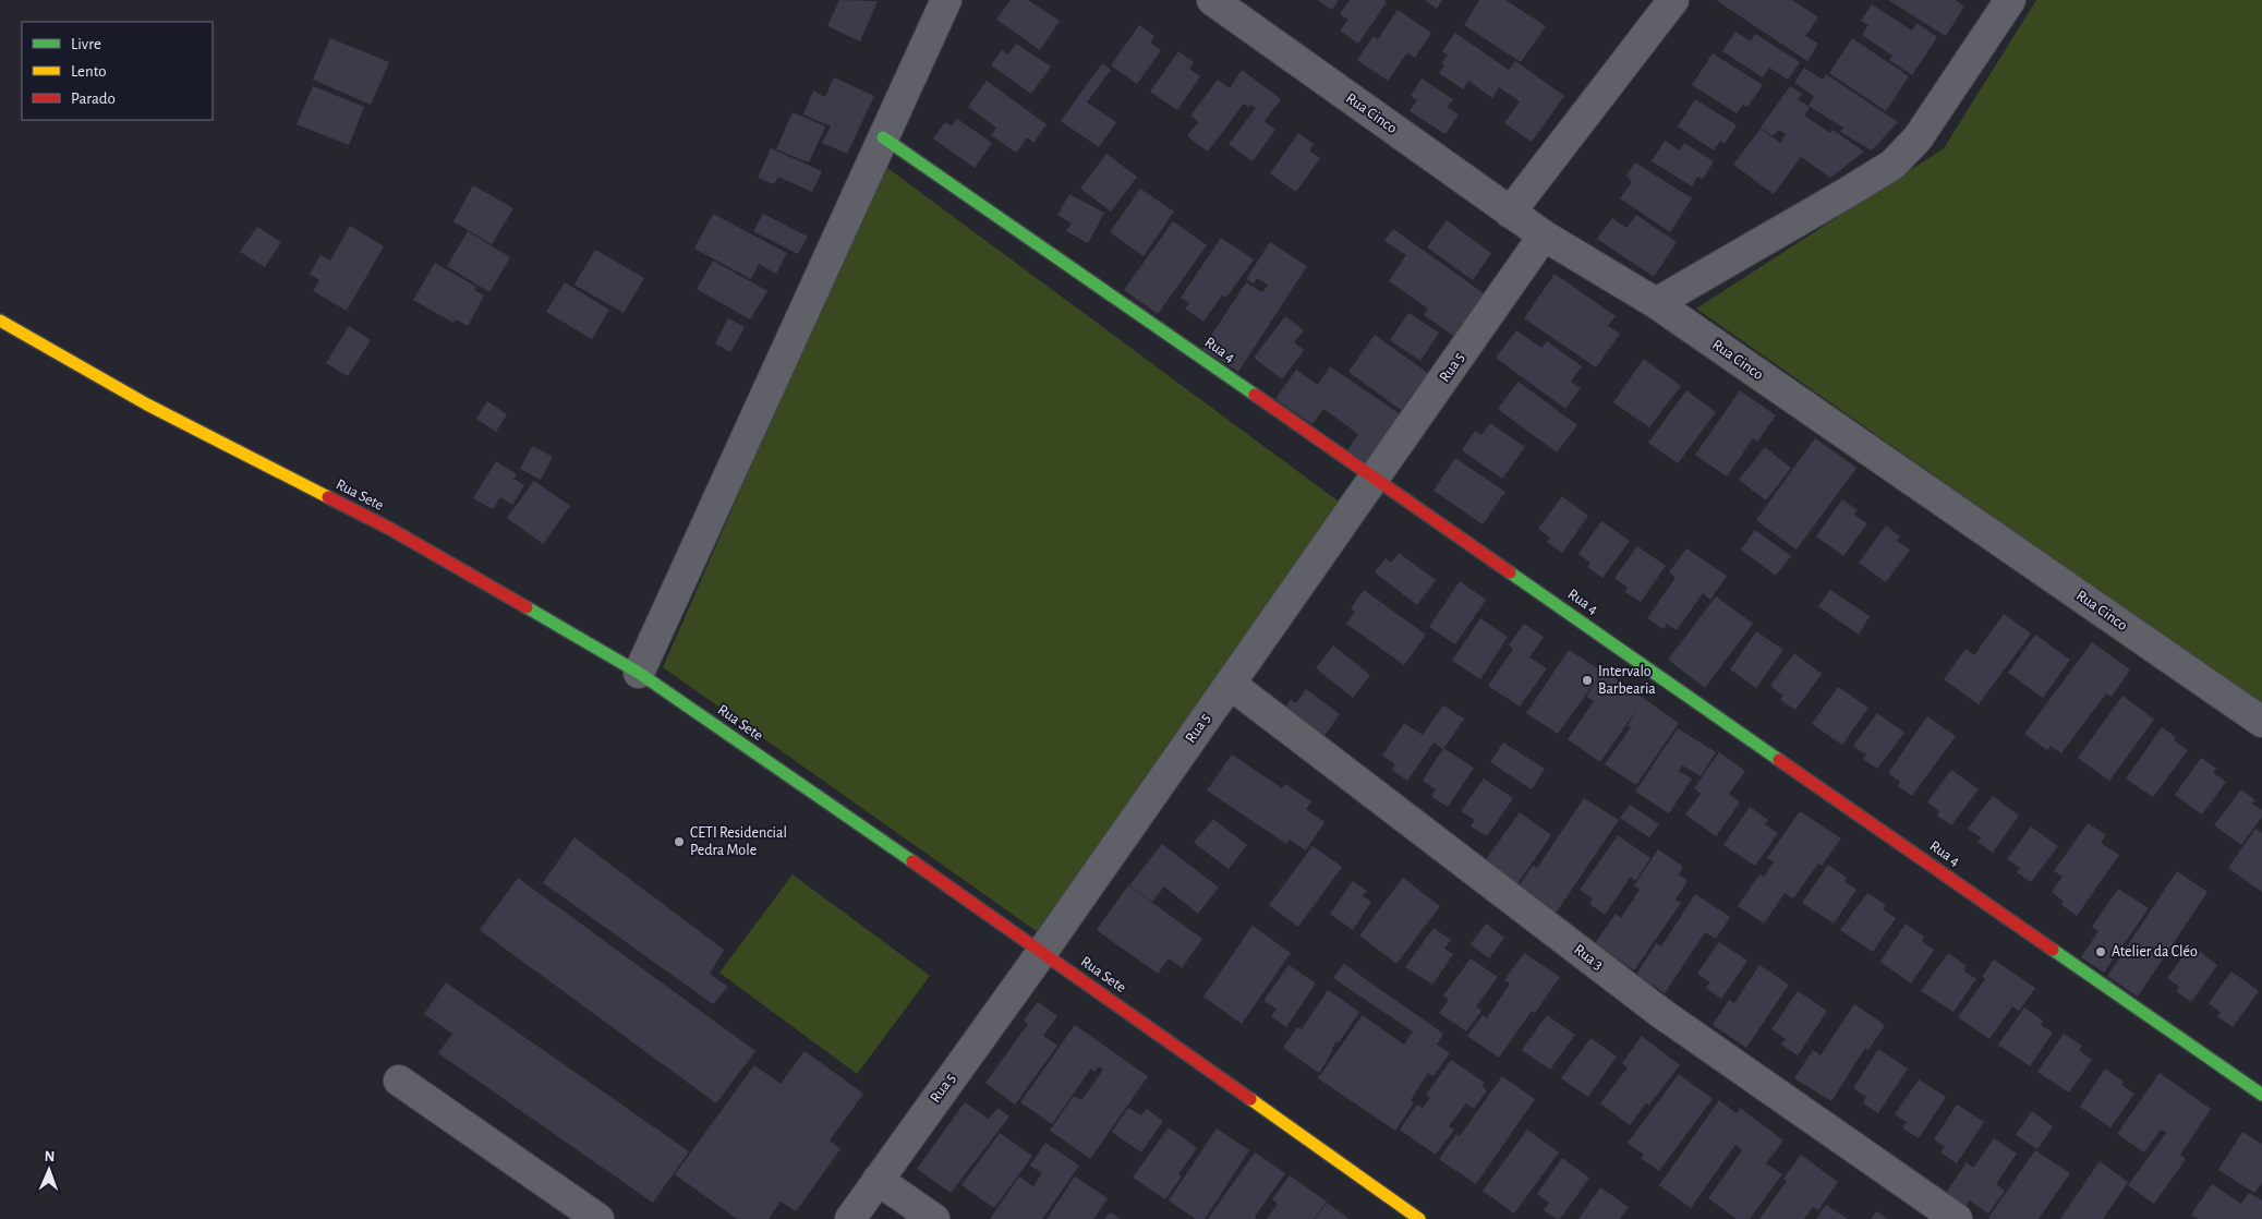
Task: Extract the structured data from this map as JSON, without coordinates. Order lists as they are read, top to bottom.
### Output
{
  "streets": {
    "street": [
      "Rua Cinco",
      "Rua 4",
      "Rua 5",
      "Rua Sete",
      "Rua 3"
    ]
  },
  "crossings": [
    ["Rua Cinco", "Rua 5"],
    ["Rua 4", "Rua 5"],
    ["Rua 5", "Rua Sete"],
    ["Rua 5", "Rua 3"]
  ],
  "places": ["Intervalo Barbearia", "CETI Residencial Pedra Mole", "Atelier da Cléo"],
  "legend": ["Livre", "Lento", "Parado"],
  "north": "top"
}
